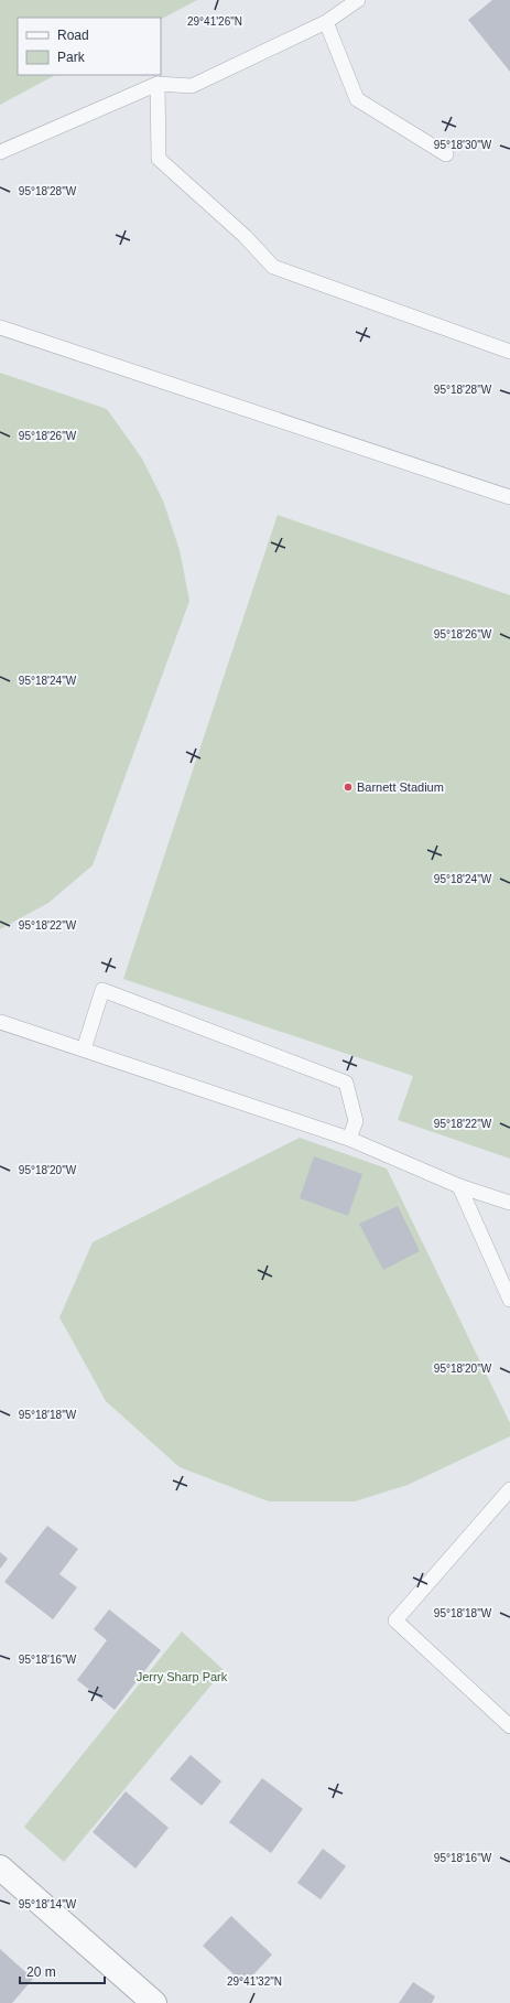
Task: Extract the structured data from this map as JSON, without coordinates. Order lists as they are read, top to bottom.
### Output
{
  "parks": ["Jerry Sharp Park"],
  "places": ["Barnett Stadium"],
  "legend": ["Road", "Park"],
  "scale_bar": "20 m",
  "coordinates": [
    "29°41'26\"N",
    "95°18'30\"W",
    "95°18'28\"W",
    "95°18'26\"W",
    "95°18'24\"W",
    "95°18'22\"W",
    "95°18'20\"W",
    "95°18'18\"W",
    "95°18'16\"W",
    "95°18'14\"W",
    "29°41'32\"N"
  ]
}
